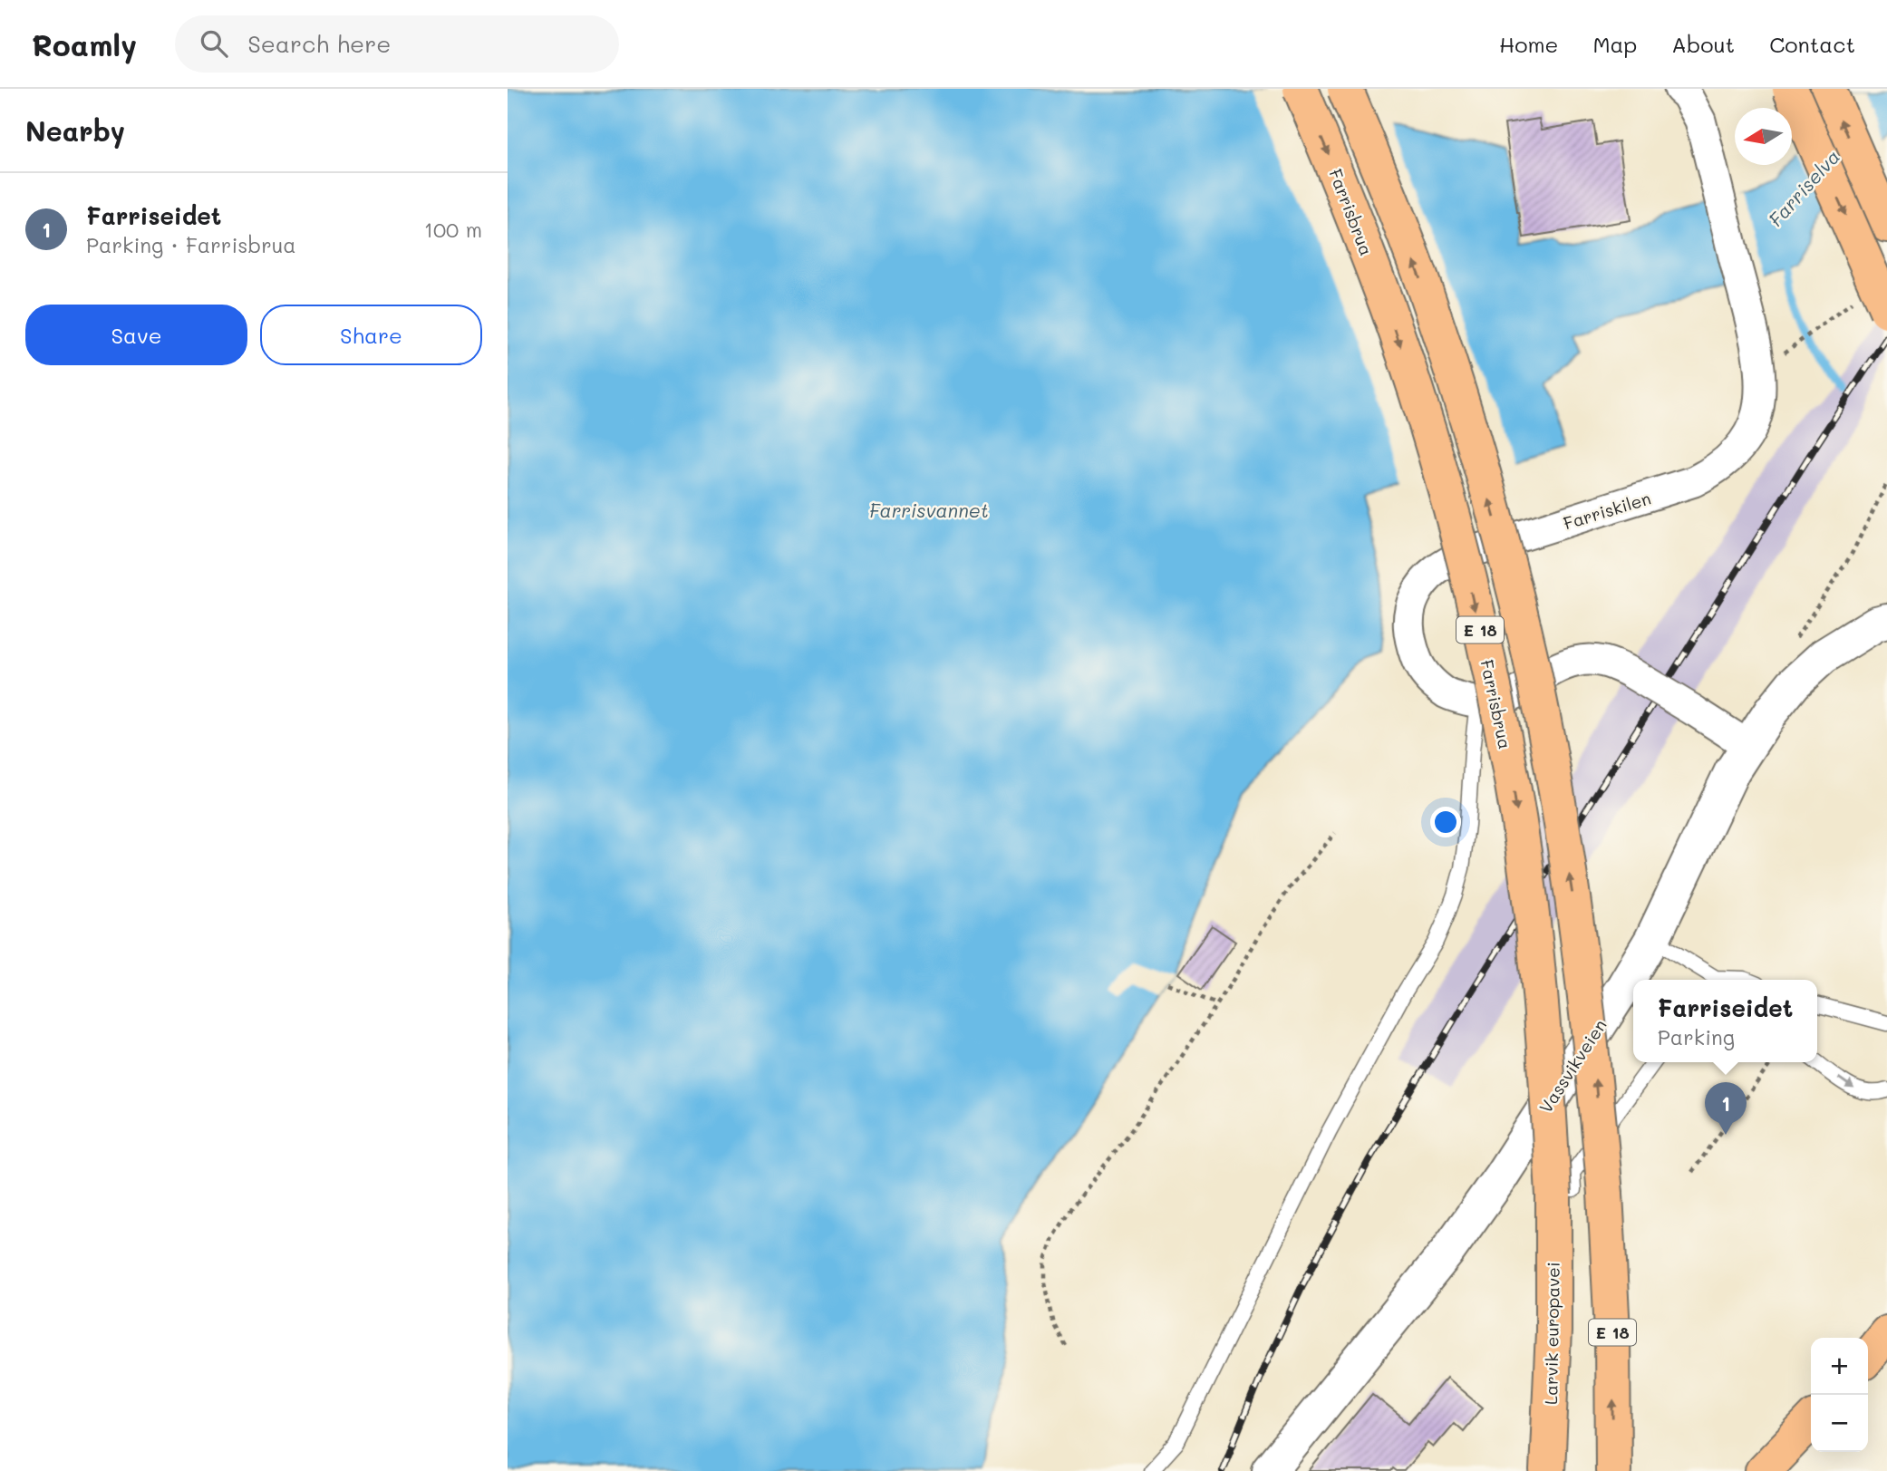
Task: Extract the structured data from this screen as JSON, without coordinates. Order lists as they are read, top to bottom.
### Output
{
  "streets": {
    "highway": ["Farrisbrua", "E 18", "Larvik europavei"],
    "street": ["Farriskilen", "Vassvikveien"]
  },
  "crossings": [
    ["Farrisbrua", "E 18"],
    ["Farrisbrua", "Larvik europavei"],
    ["Farriskilen", "Vassvikveien"],
    ["E 18", "Larvik europavei"]
  ],
  "water": ["Farriselva", "Farrisvannet"],
  "north": "left",
  "page": {
    "header": "Roamly",
    "search": "Search here",
    "nav": [
      "Home",
      "Map",
      "About",
      "Contact"
    ],
    "heading": "Nearby",
    "list": [
      {
        "mark": "1",
        "name": "Farriseidet",
        "note": "Parking · Farrisbrua",
        "value": "100 m"
      }
    ],
    "buttons": ["Save", "Share"],
    "popup": ["Farriseidet", "Parking"],
    "pins": "1",
    "map_buttons": ["+", "−"]
  }
}
